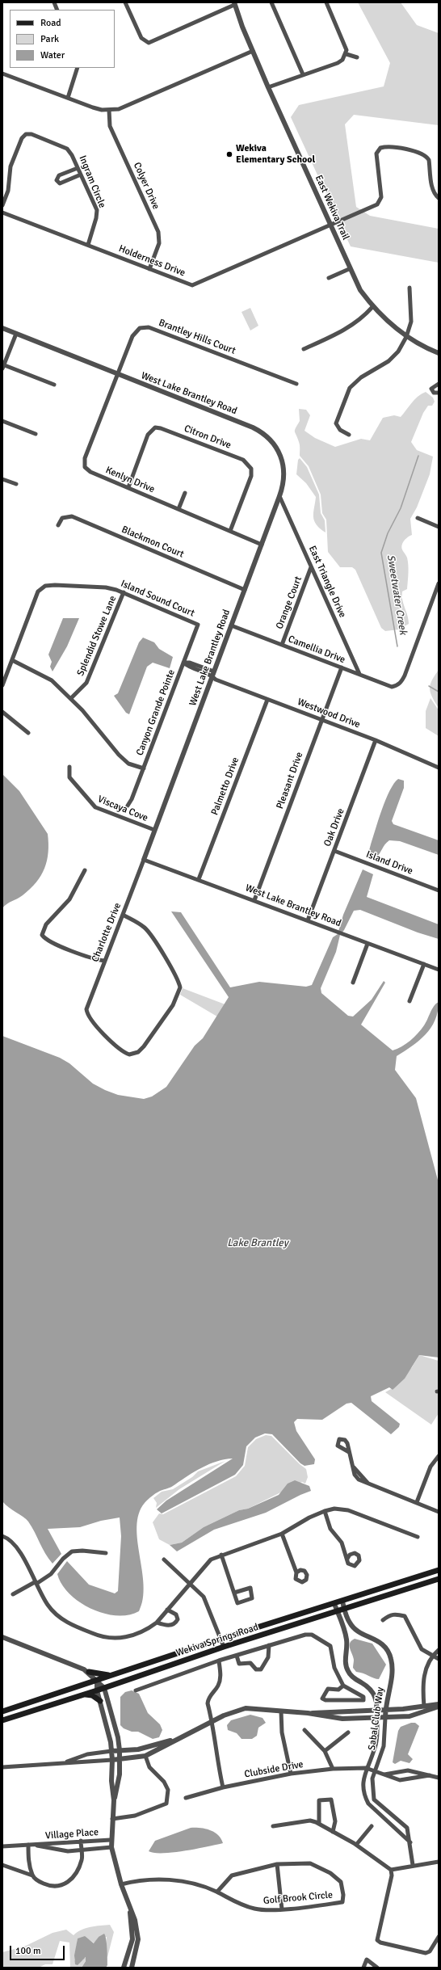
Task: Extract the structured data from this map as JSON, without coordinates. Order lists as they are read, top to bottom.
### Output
{
  "streets": {
    "main road": ["Wekiva Springs Road"],
    "street": [
      "Ingram Circle",
      "Colyer Drive",
      "East Wekiva Trail",
      "Holderness Drive",
      "Brantley Hills Court",
      "West Lake Brantley Road",
      "Citron Drive",
      "Kenlyn Drive",
      "Blackmon Court",
      "East Triangle Drive",
      "Island Sound Court",
      "Orange Court",
      "Splendid Stowe Lane",
      "Camellia Drive",
      "Canyon Grande Pointe",
      "Westwood Drive",
      "Pleasant Drive",
      "Palmetto Drive",
      "Viscaya Cove",
      "Oak Drive",
      "Island Drive",
      "Charlotte Drive",
      "Sabal Club Way",
      "Clubside Drive",
      "Village Place",
      "Golf Brook Circle"
    ]
  },
  "crossings": [
    ["Ingram Circle", "Holderness Drive"],
    ["Colyer Drive", "Holderness Drive"],
    ["East Wekiva Trail", "Holderness Drive"],
    ["Brantley Hills Court", "West Lake Brantley Road"],
    ["Brantley Hills Court", "Kenlyn Drive"],
    ["West Lake Brantley Road", "Kenlyn Drive"],
    ["West Lake Brantley Road", "Blackmon Court"],
    ["West Lake Brantley Road", "East Triangle Drive"],
    ["West Lake Brantley Road", "Camellia Drive"],
    ["West Lake Brantley Road", "Westwood Drive"],
    ["West Lake Brantley Road", "Pleasant Drive"],
    ["West Lake Brantley Road", "Palmetto Drive"],
    ["West Lake Brantley Road", "Viscaya Cove"],
    ["West Lake Brantley Road", "Oak Drive"],
    ["West Lake Brantley Road", "Charlotte Drive"],
    ["Citron Drive", "Kenlyn Drive"],
    ["East Triangle Drive", "Orange Court"],
    ["East Triangle Drive", "Camellia Drive"],
    ["Island Sound Court", "Splendid Stowe Lane"],
    ["Island Sound Court", "Canyon Grande Pointe"],
    ["Orange Court", "Camellia Drive"],
    ["Camellia Drive", "Pleasant Drive"],
    ["Canyon Grande Pointe", "Westwood Drive"],
    ["Westwood Drive", "Pleasant Drive"],
    ["Westwood Drive", "Palmetto Drive"],
    ["Westwood Drive", "Oak Drive"],
    ["Oak Drive", "Island Drive"],
    ["Wekiva Springs Road", "Sabal Club Way"],
    ["Sabal Club Way", "Clubside Drive"]
  ],
  "water": ["Sweetwater Creek", "Lake Brantley"],
  "places": ["Wekiva Elementary School"],
  "legend": ["Road", "Park", "Water"],
  "scale_bar": "100 m"
}
